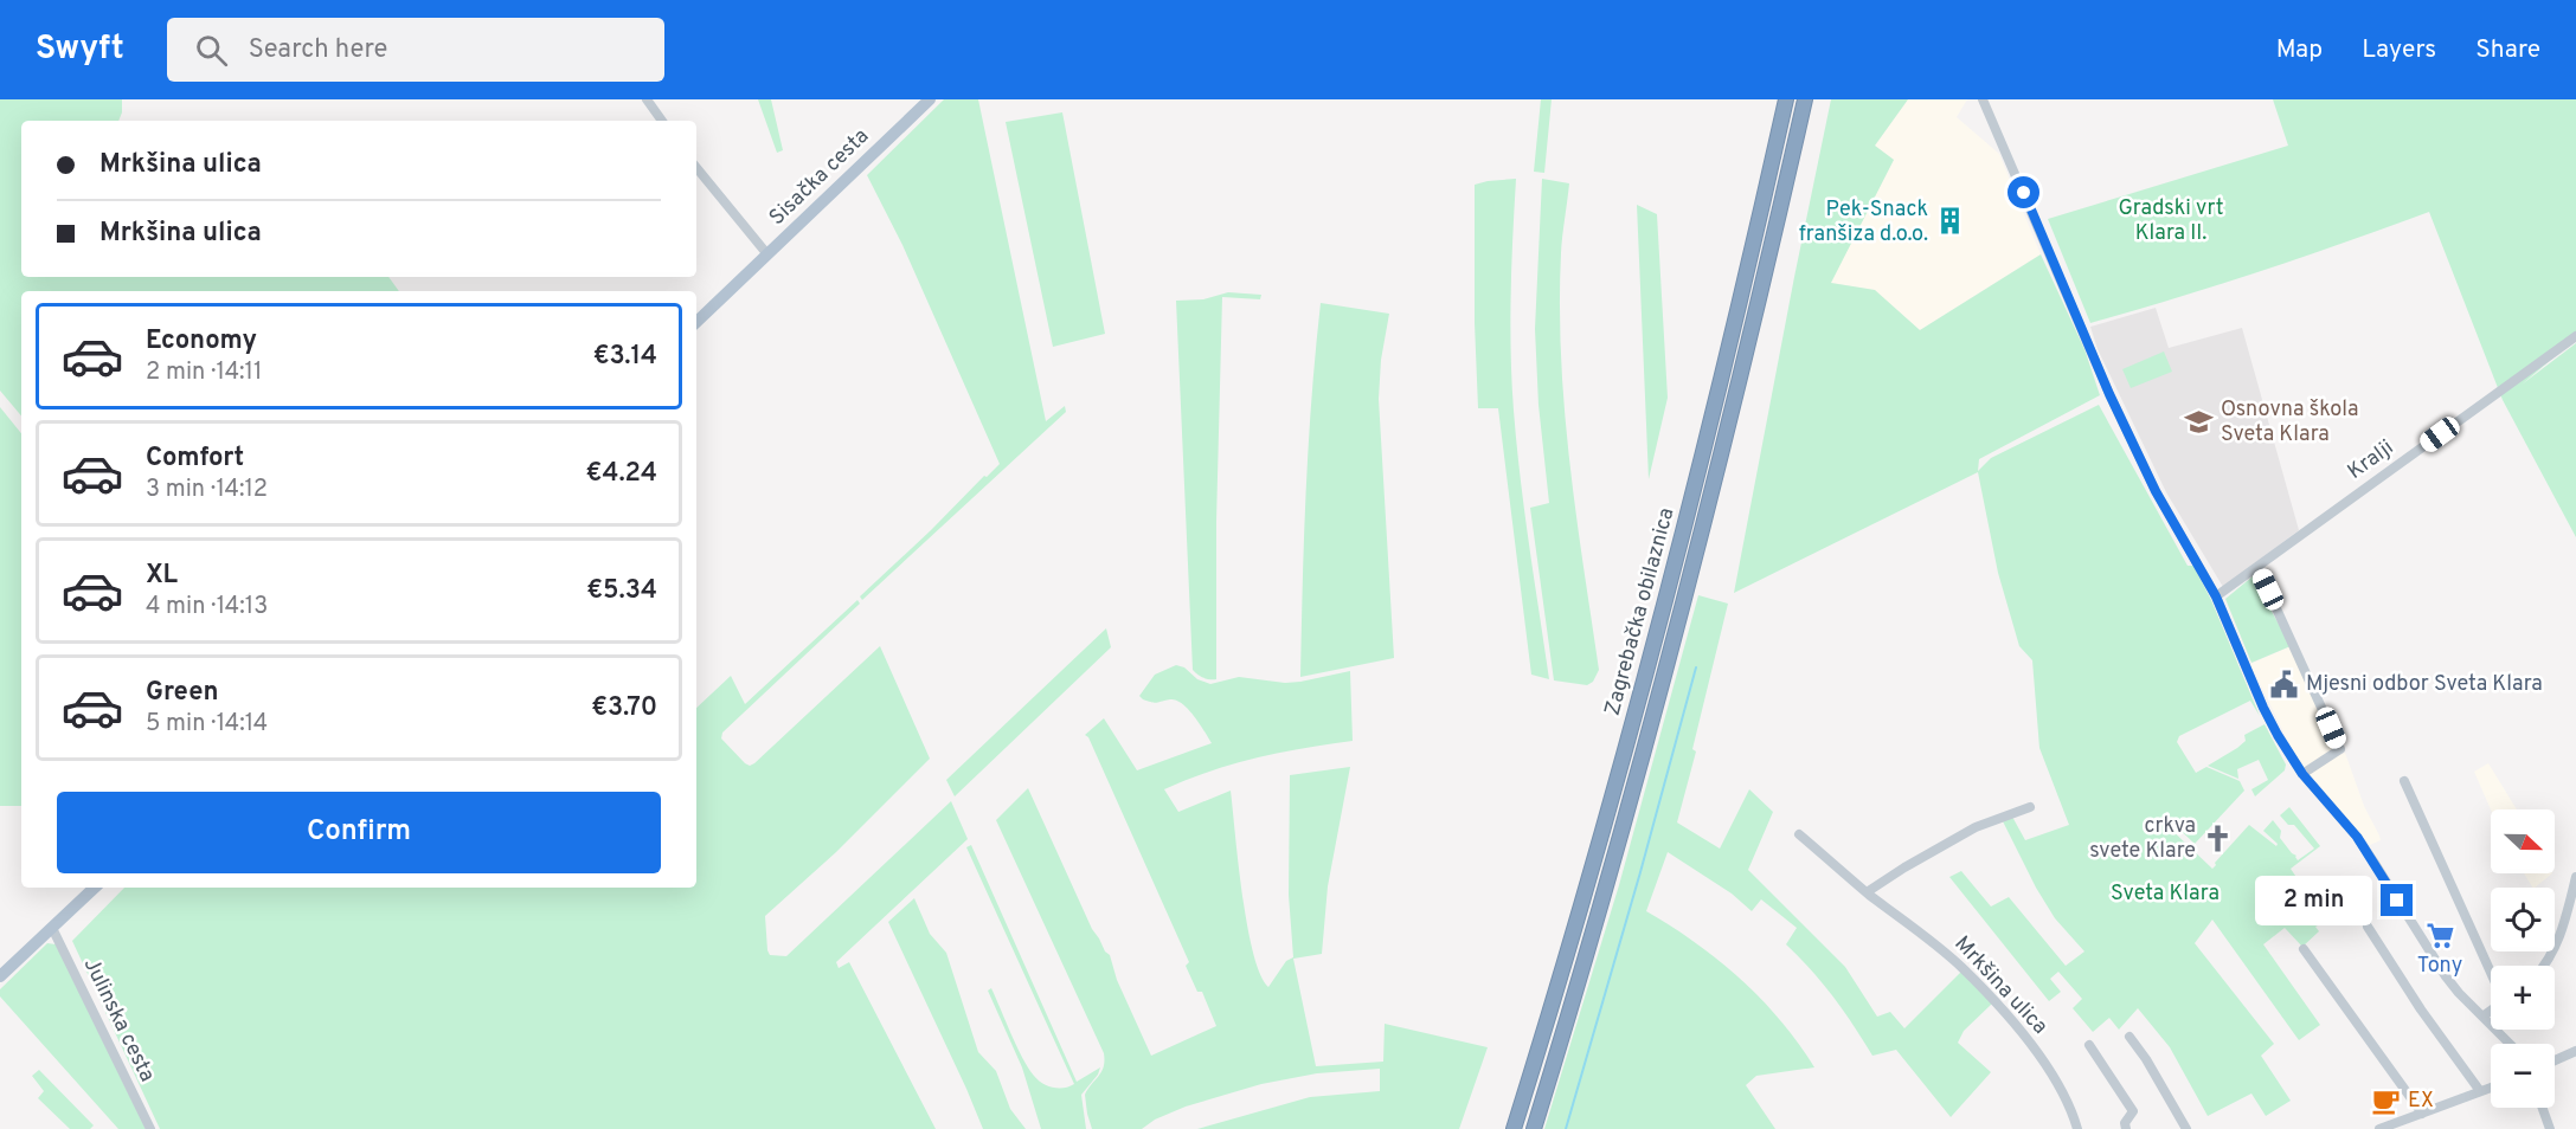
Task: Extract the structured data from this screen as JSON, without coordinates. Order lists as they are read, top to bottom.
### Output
{
  "streets": {
    "highway": ["Zagrebačka obilaznica"],
    "main road": ["Sisačka cesta"],
    "street": ["Kralji", "Mrkšina ulica", "Julinska cesta"]
  },
  "parks": ["Gradski vrt Klara II.", "Sveta Klara"],
  "places": {
    "building": ["Pek-Snack franšiza d.o.o."],
    "school or university": ["Osnovna škola Sveta Klara"],
    "public building": ["Mjesni odbor Sveta Klara"],
    "church": ["crkva svete Klare"],
    "supermarket": ["Tony"],
    "cafe": ["EX"]
  },
  "north": "right",
  "page": {
    "header": "Swyft",
    "search": "Search here",
    "nav": ["Map", "Layers", "Share"],
    "banner": ["Mrkšina ulica", "Mrkšina ulica"],
    "list": [
      {
        "name": "Economy",
        "note": "2 min · 14:11",
        "value": "€3.14"
      },
      {
        "name": "Comfort",
        "note": "3 min · 14:12",
        "value": "€4.24"
      },
      {
        "name": "XL",
        "note": "4 min · 14:13",
        "value": "€5.34"
      },
      {
        "name": "Green",
        "note": "5 min · 14:14",
        "value": "€3.70"
      }
    ],
    "buttons": "Confirm",
    "map_buttons": ["+", "−"],
    "bubble": "2 min"
  }
}
